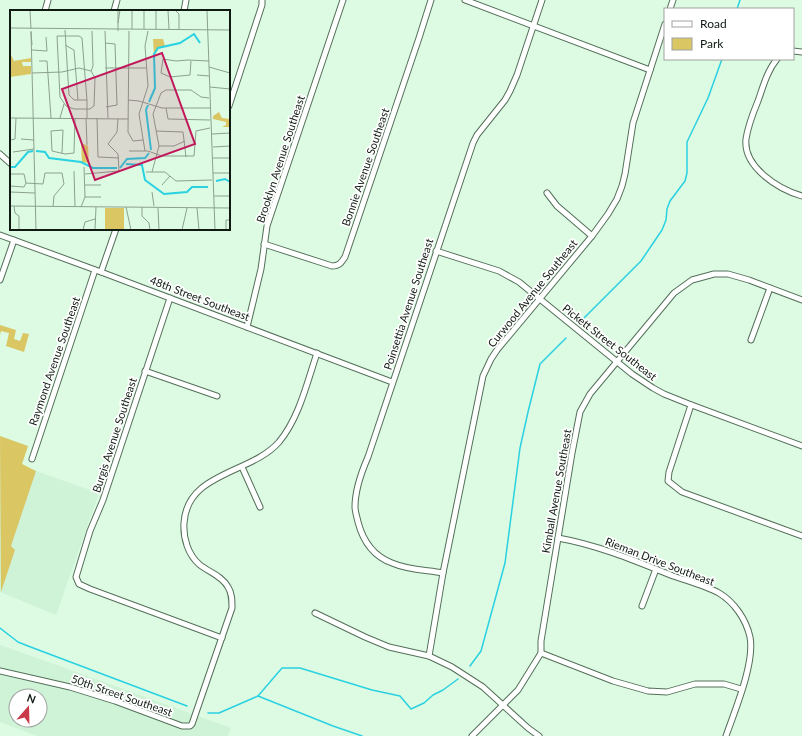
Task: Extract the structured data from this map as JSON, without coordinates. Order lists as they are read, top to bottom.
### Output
{
  "streets": {
    "street": [
      "Brooklyn Avenue Southeast",
      "Bonnie Avenue Southeast",
      "Curwood Avenue Southeast",
      "48th Street Southeast",
      "Poinsettia Avenue Southeast",
      "Pickett Street Southeast",
      "Raymond Avenue Southeast",
      "Burgis Avenue Southeast",
      "Kimball Avenue Southeast",
      "Rieman Drive Southeast",
      "50th Street Southeast"
    ]
  },
  "crossings": [
    ["Brooklyn Avenue Southeast", "Bonnie Avenue Southeast"],
    ["Brooklyn Avenue Southeast", "48th Street Southeast"],
    ["Curwood Avenue Southeast", "Poinsettia Avenue Southeast"],
    ["Curwood Avenue Southeast", "Pickett Street Southeast"],
    ["48th Street Southeast", "Poinsettia Avenue Southeast"],
    ["48th Street Southeast", "Raymond Avenue Southeast"],
    ["48th Street Southeast", "Burgis Avenue Southeast"],
    ["Poinsettia Avenue Southeast", "Pickett Street Southeast"],
    ["Pickett Street Southeast", "Kimball Avenue Southeast"],
    ["Burgis Avenue Southeast", "50th Street Southeast"],
    ["Kimball Avenue Southeast", "Rieman Drive Southeast"]
  ],
  "legend": ["Road", "Park"],
  "north": "top"
}
